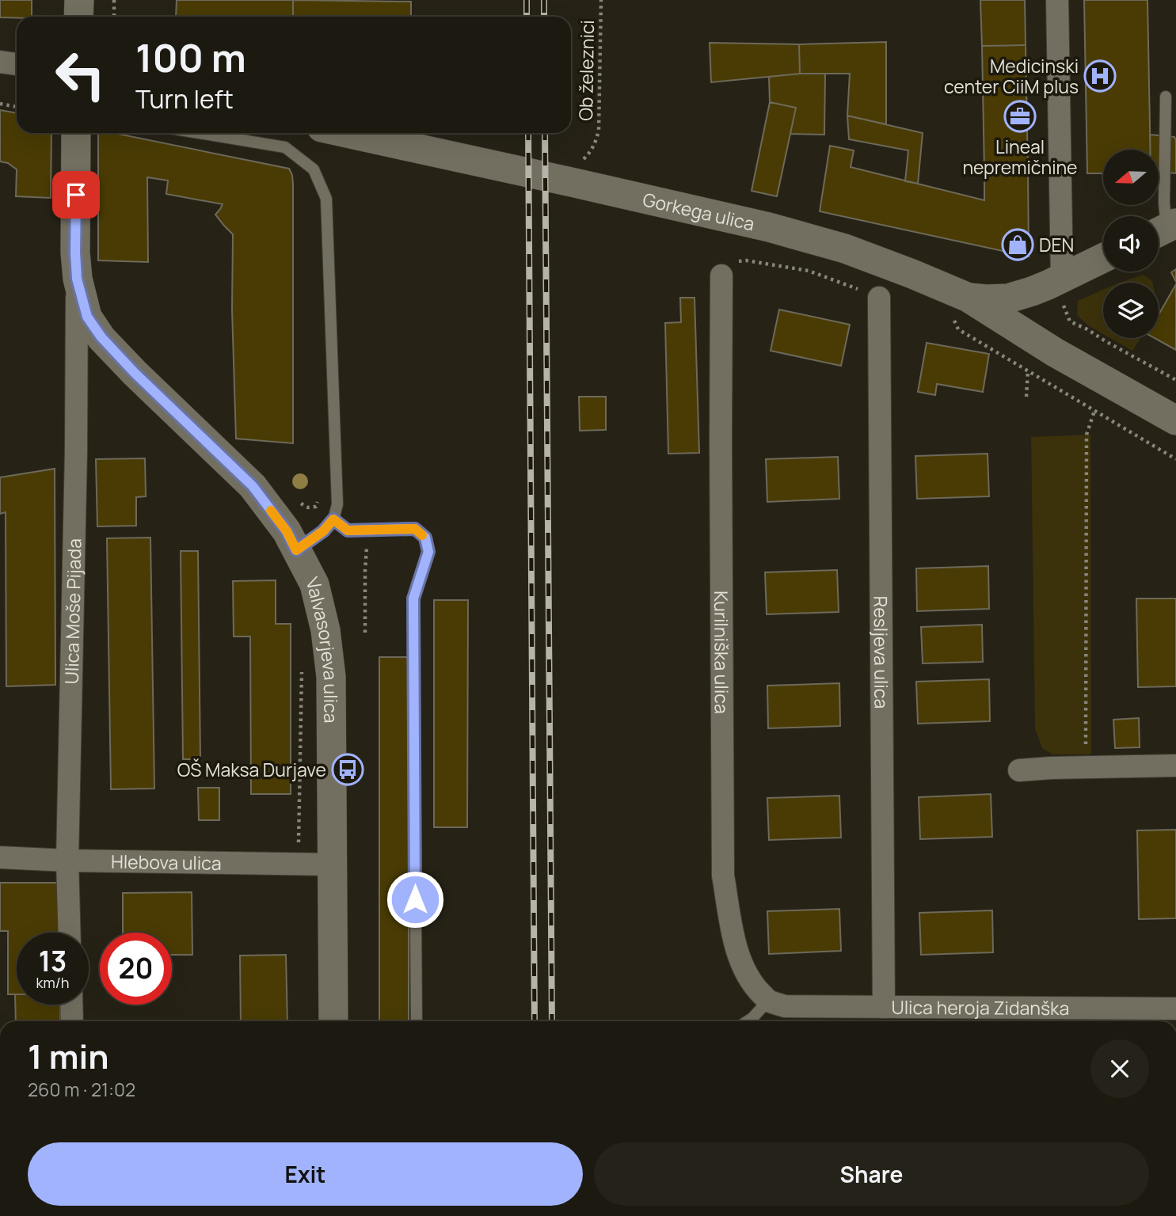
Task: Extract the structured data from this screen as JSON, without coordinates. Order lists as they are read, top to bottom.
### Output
{
  "streets": {
    "street": [
      "Gorkega ulica",
      "Ulica Moše Pijada",
      "Valvasorjeva ulica",
      "Kurilniška ulica",
      "Resljeva ulica",
      "Hlebova ulica",
      "Ulica heroja Zidanška"
    ],
    "path": ["Ob železnici"]
  },
  "crossings": [
    ["Ulica Moše Pijada", "Valvasorjeva ulica"],
    ["Ulica Moše Pijada", "Hlebova ulica"],
    ["Valvasorjeva ulica", "Hlebova ulica"],
    ["Kurilniška ulica", "Ulica heroja Zidanška"],
    ["Resljeva ulica", "Ulica heroja Zidanška"]
  ],
  "places": {
    "hospital": ["Medicinski center CiiM plus"],
    "office": ["Lineal nepremičnine"],
    "shop": ["DEN"],
    "bus stop": ["OŠ Maksa Durjave"]
  },
  "north": "left",
  "page": {
    "turn": ["100 m", "Turn left"],
    "speed": "13 km/h",
    "limit": "20",
    "heading": ["1 min", "260 m · 21:02"],
    "buttons": ["Exit", "Share"]
  }
}
